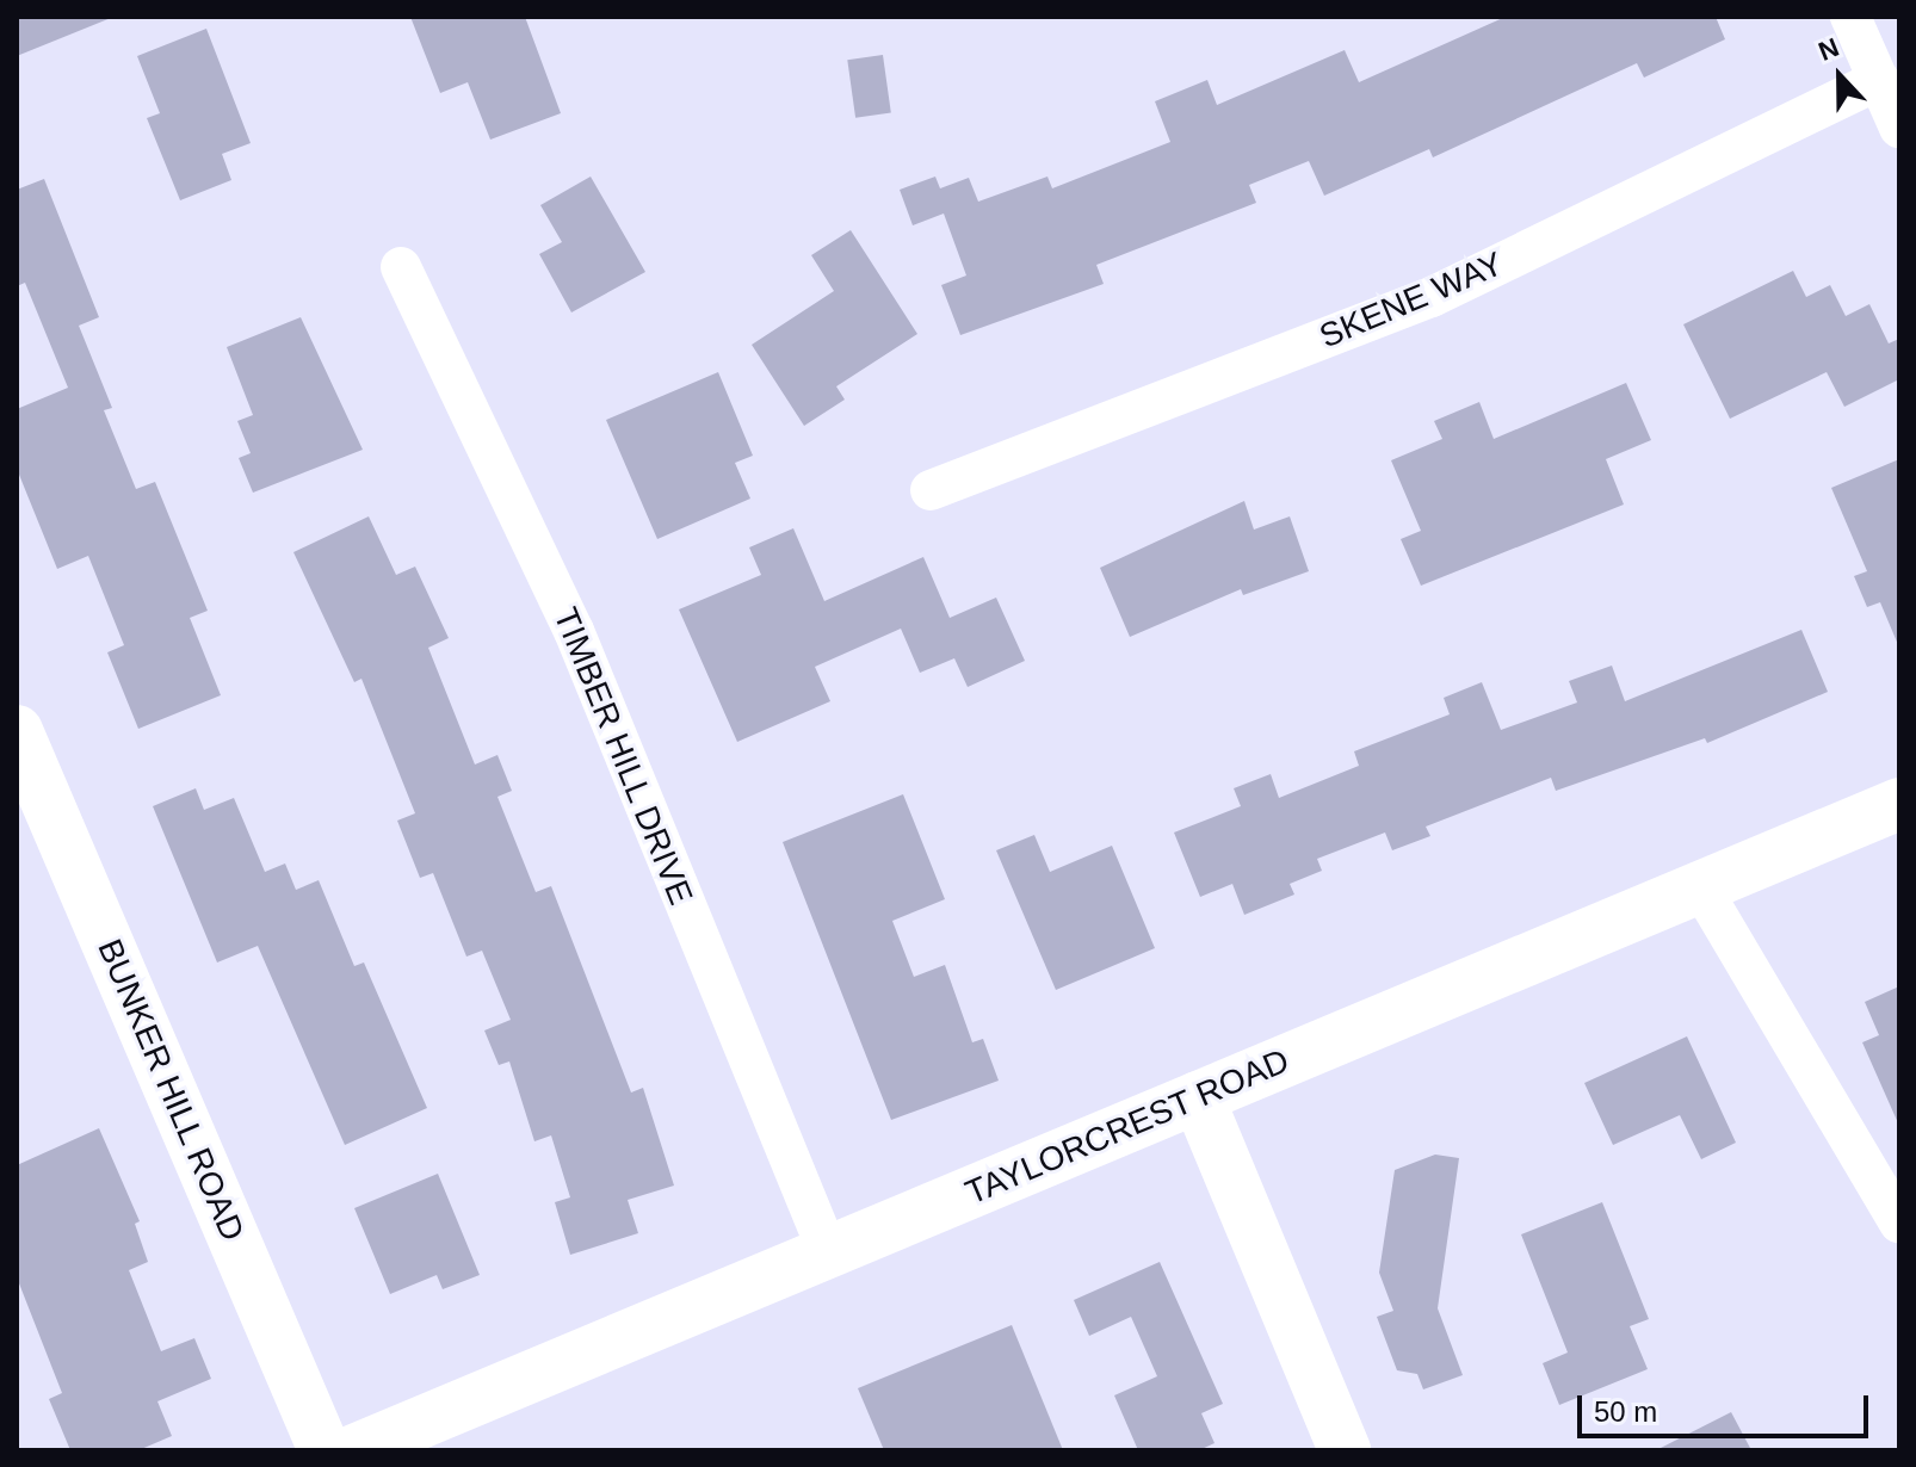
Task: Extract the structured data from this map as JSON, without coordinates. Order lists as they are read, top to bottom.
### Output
{
  "streets": {
    "street": [
      "SKENE WAY",
      "TIMBER HILL DRIVE",
      "BUNKER HILL ROAD",
      "TAYLORCREST ROAD"
    ]
  },
  "crossings": [
    ["TIMBER HILL DRIVE", "TAYLORCREST ROAD"]
  ],
  "scale_bar": "50 m",
  "north": "top"
}
